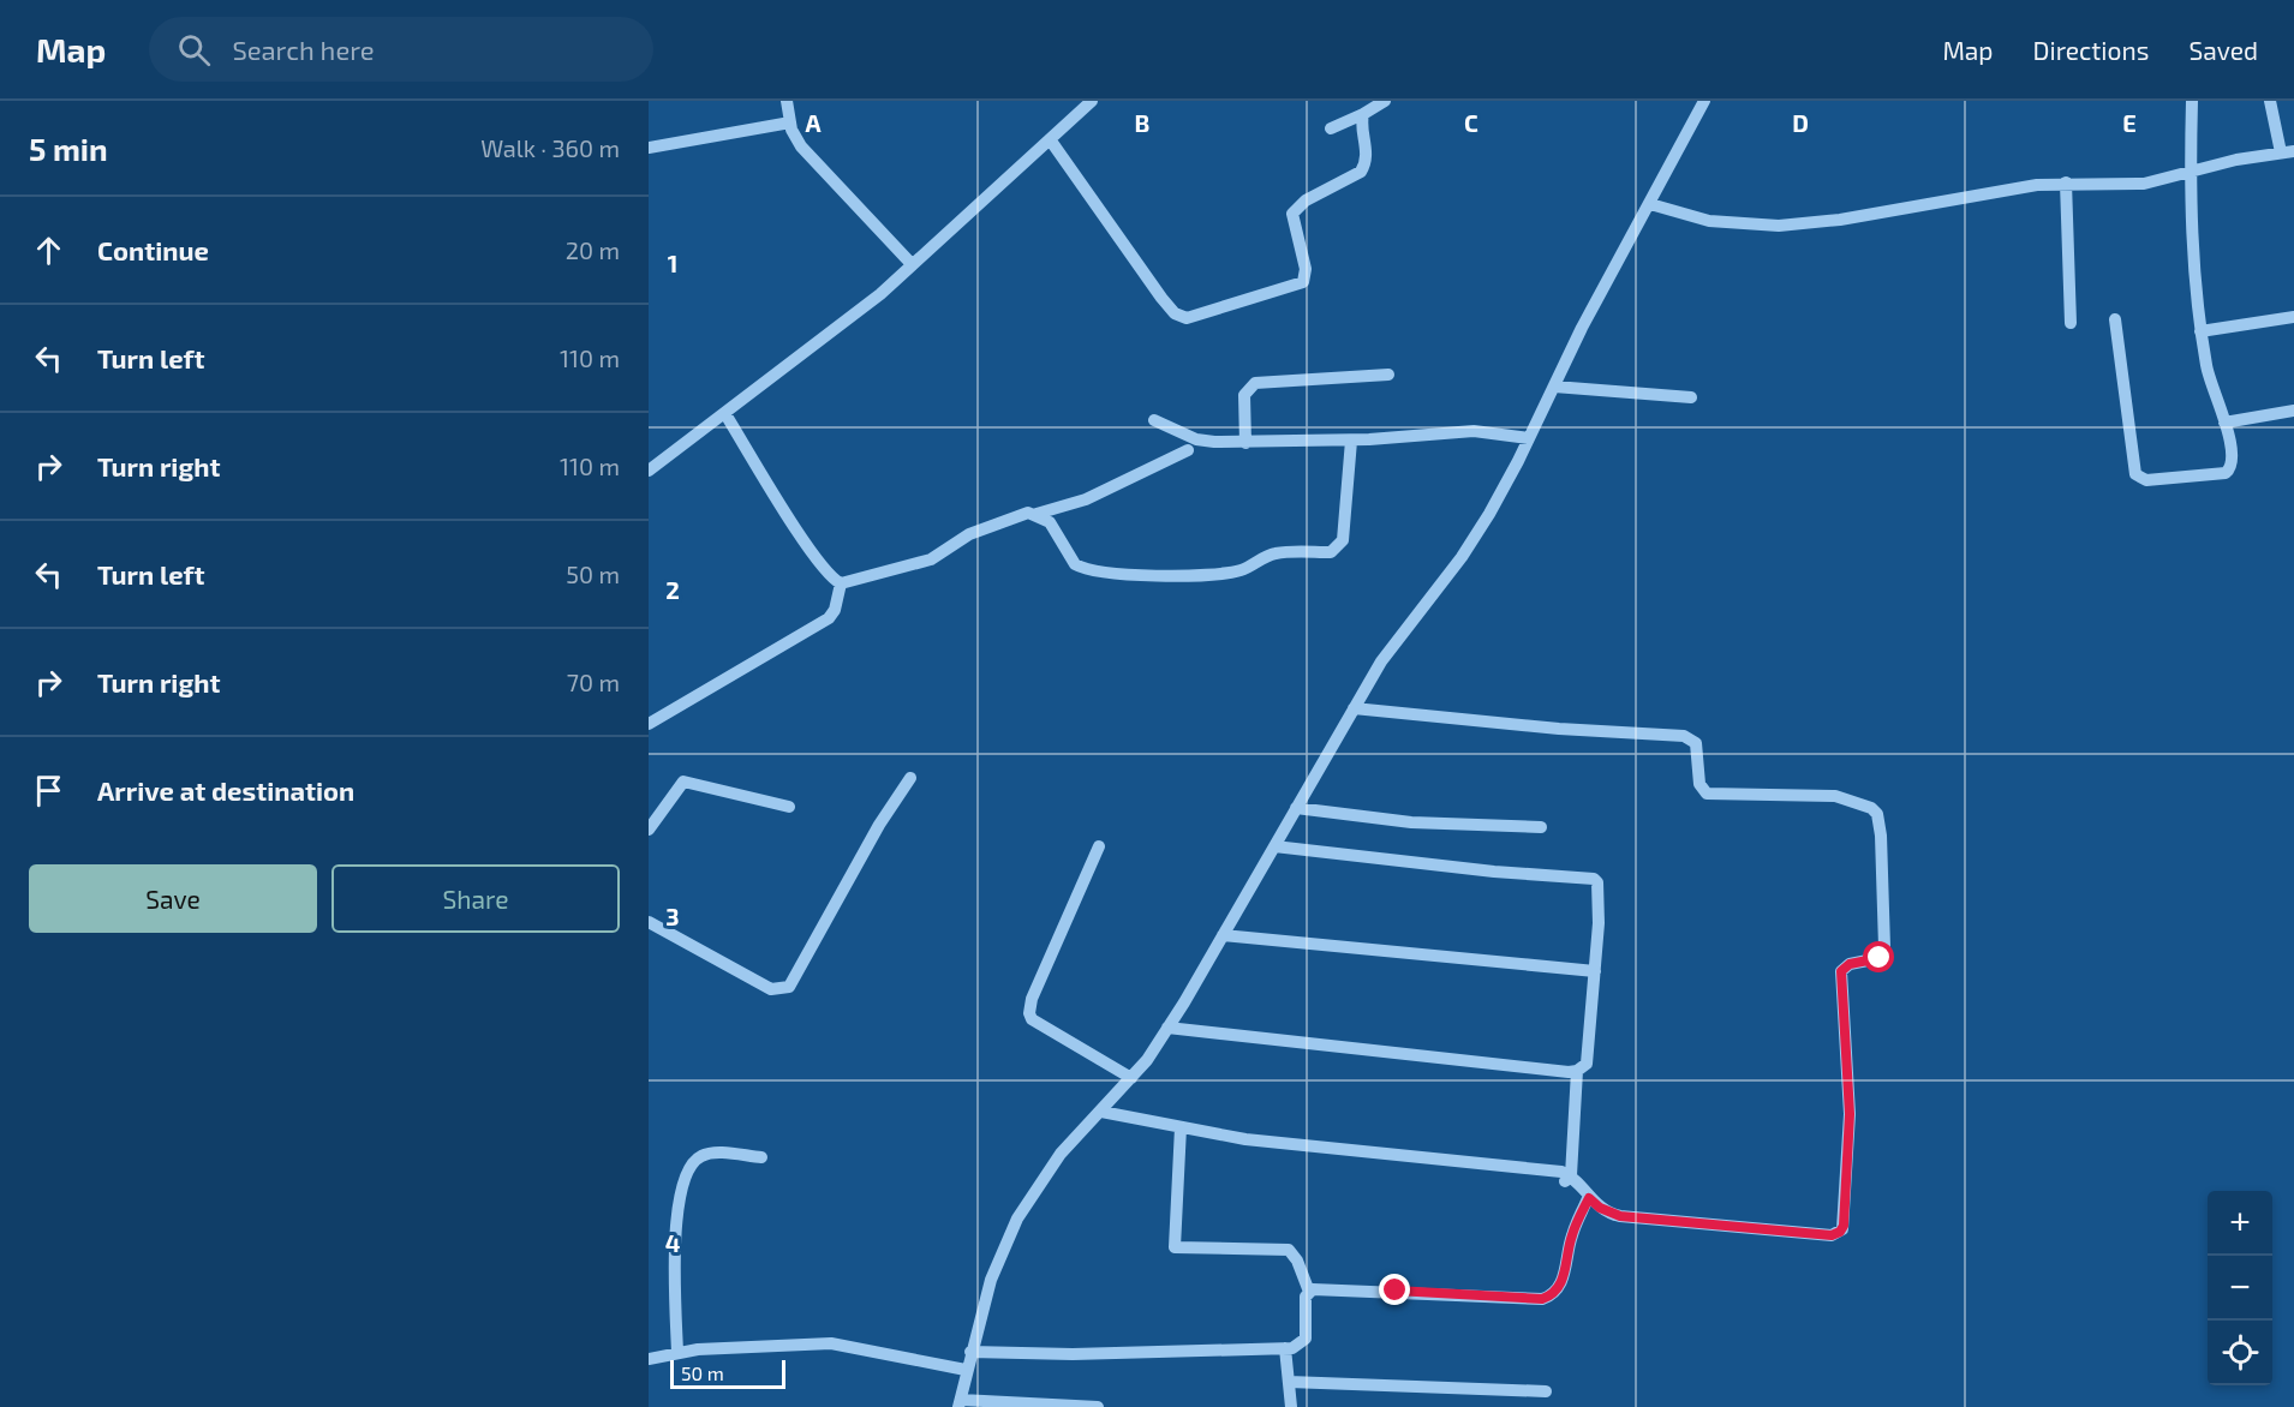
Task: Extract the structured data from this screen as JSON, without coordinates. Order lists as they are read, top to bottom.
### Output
{
  "scale_bar": "50 m",
  "page": {
    "header": "Map",
    "search": "Search here",
    "nav": ["Map", "Directions", "Saved"],
    "heading": ["5 min", "Walk · 360 m"],
    "list": [
      ["Continue", "20 m"],
      ["Turn left", "110 m"],
      ["Turn right", "110 m"],
      ["Turn left", "50 m"],
      ["Turn right", "70 m"],
      "Arrive at destination"
    ],
    "buttons": ["Save", "Share"],
    "map_buttons": ["+", "−"],
    "scale": "50 m"
  },
  "grid": {
    "columns": [
      "A",
      "B",
      "C",
      "D",
      "E"
    ],
    "rows": [
      "1",
      "2",
      "3",
      "4"
    ]
  }
}
